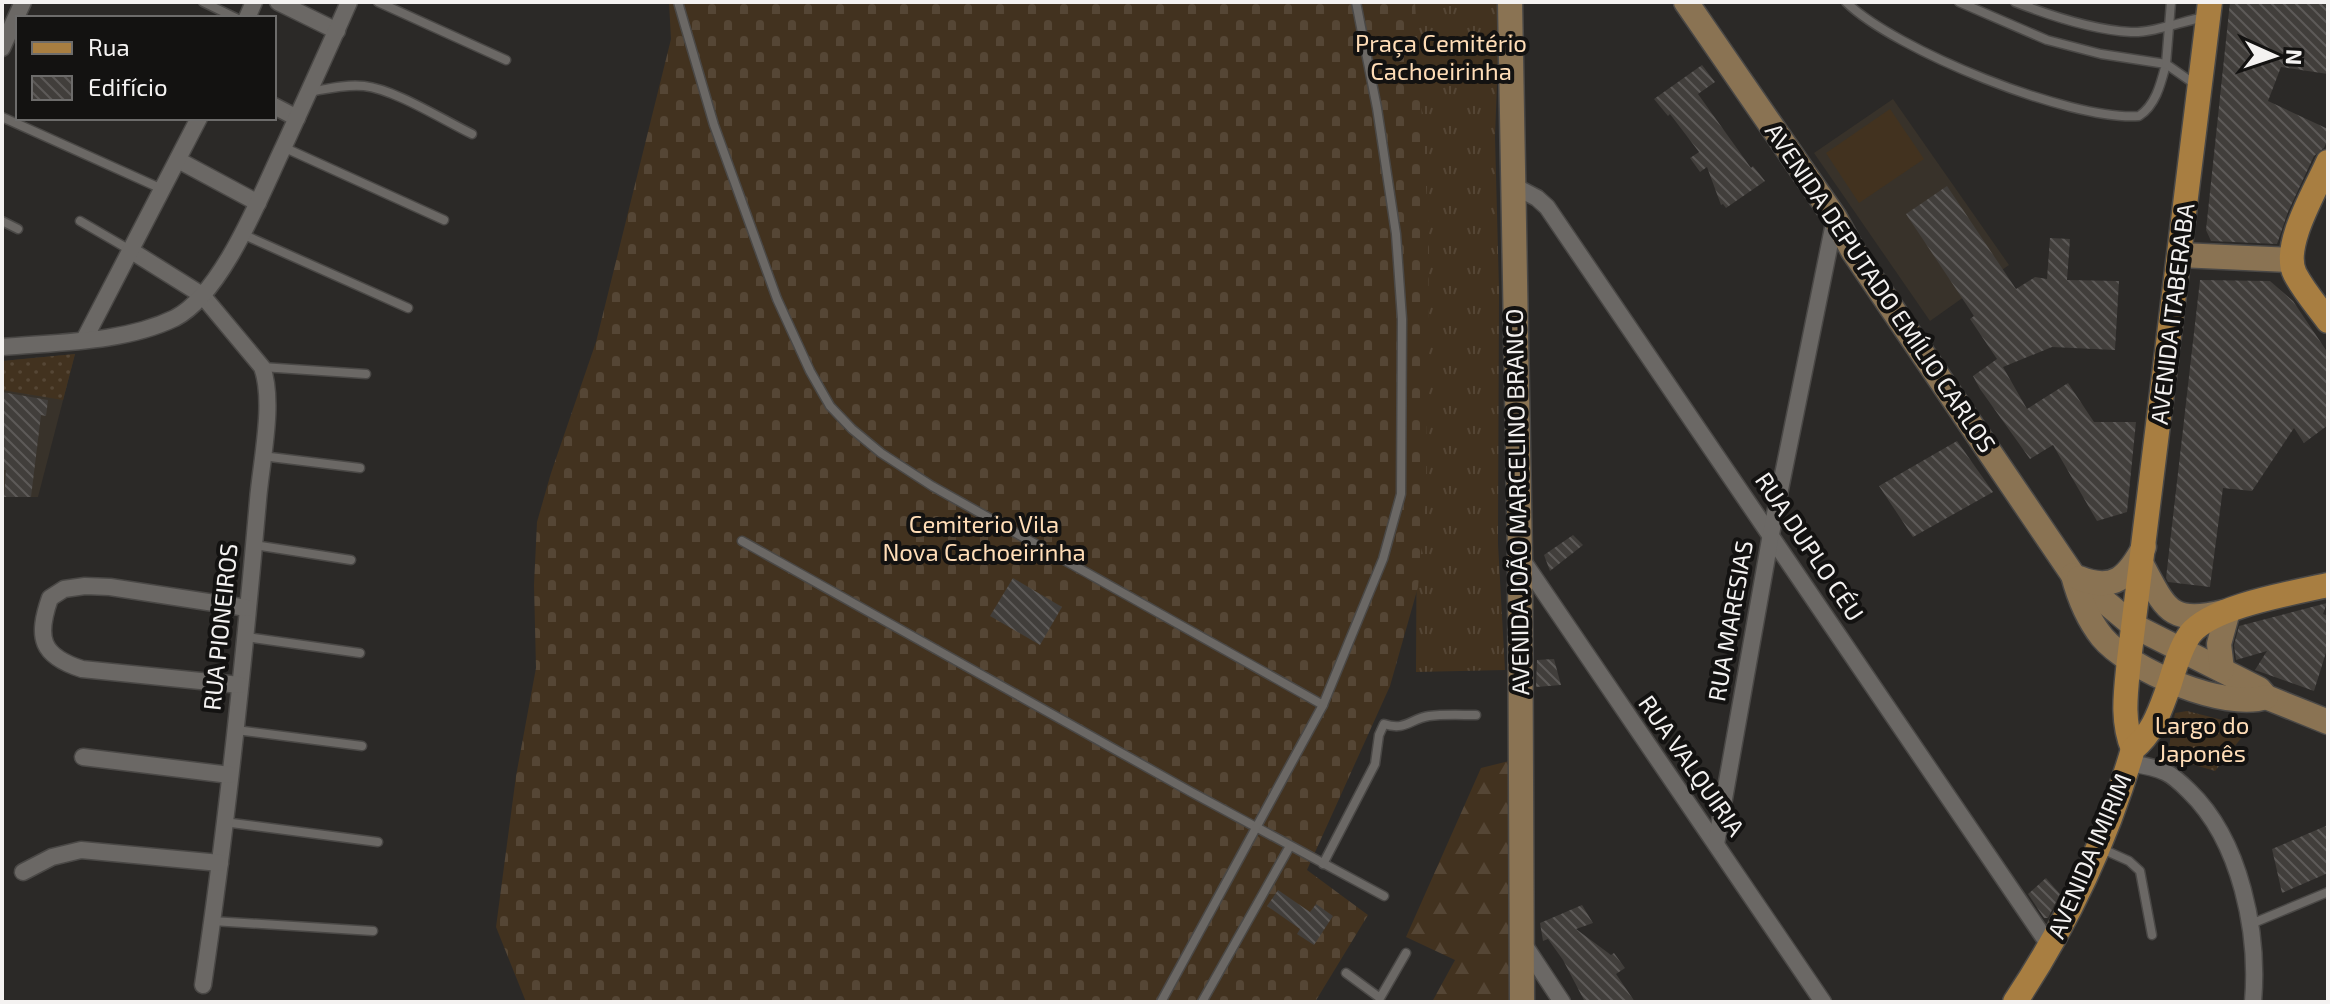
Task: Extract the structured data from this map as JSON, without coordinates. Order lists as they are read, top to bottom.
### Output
{
  "streets": {
    "main road": [
      "AVENIDA DEPUTADO EMÍLIO CARLOS",
      "AVENIDA ITABERABA",
      "AVENIDA JOÃO MARCELINO BRANCO",
      "AVENIDA IMIRIM"
    ],
    "street": [
      "RUA DUPLO CÉU",
      "RUA MARESIAS",
      "RUA PIONEIROS",
      "RUA VALQUIRIA"
    ]
  },
  "crossings": [
    ["AVENIDA DEPUTADO EMÍLIO CARLOS", "AVENIDA ITABERABA"],
    ["AVENIDA DEPUTADO EMÍLIO CARLOS", "RUA MARESIAS"],
    ["AVENIDA DEPUTADO EMÍLIO CARLOS", "AVENIDA IMIRIM"],
    ["AVENIDA ITABERABA", "AVENIDA IMIRIM"],
    ["AVENIDA JOÃO MARCELINO BRANCO", "RUA DUPLO CÉU"],
    ["AVENIDA JOÃO MARCELINO BRANCO", "RUA VALQUIRIA"],
    ["RUA DUPLO CÉU", "RUA MARESIAS"],
    ["RUA DUPLO CÉU", "AVENIDA IMIRIM"],
    ["RUA MARESIAS", "RUA VALQUIRIA"]
  ],
  "parks": ["Praça Cemitério Cachoeirinha", "Cemiterio Vila Nova Cachoeirinha", "Largo do Japonês"],
  "legend": ["Rua", "Edifício"],
  "north": "right"
}
